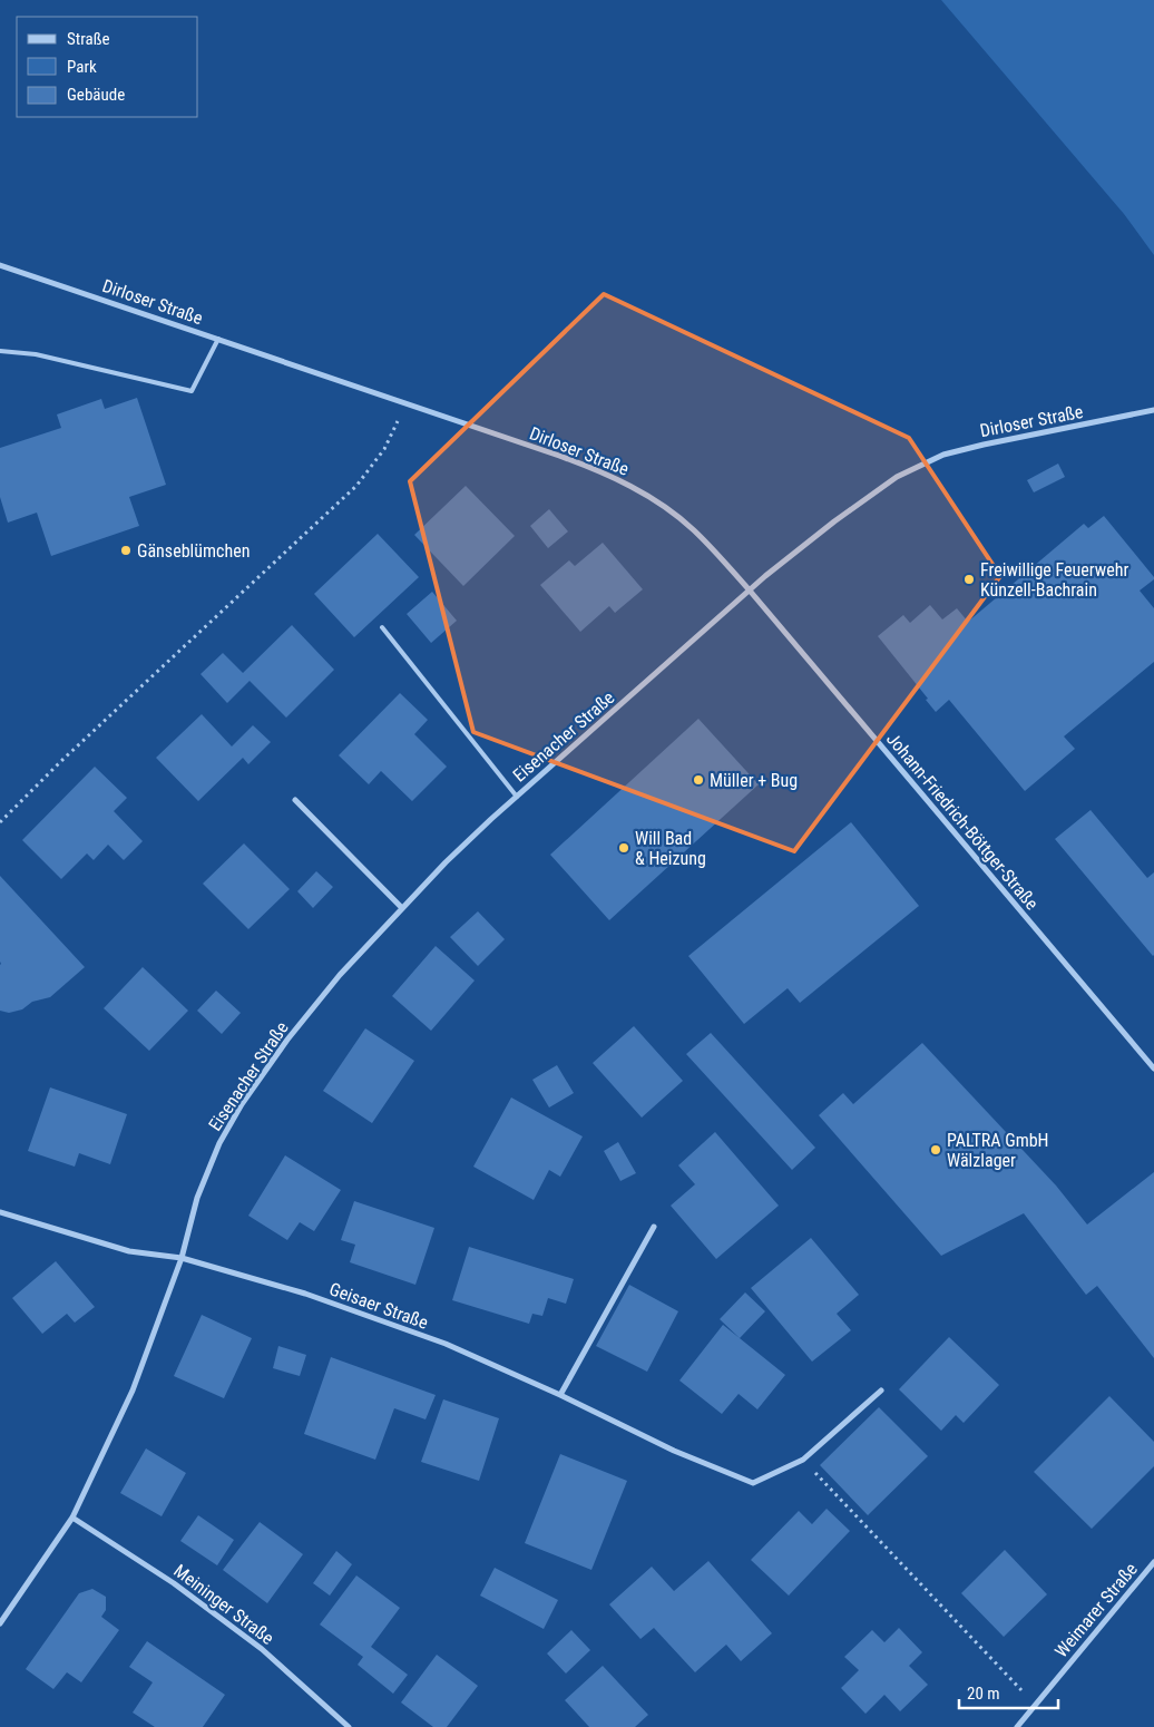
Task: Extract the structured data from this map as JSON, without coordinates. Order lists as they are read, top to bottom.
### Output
{
  "streets": {
    "street": [
      "Dirloser Straße",
      "Eisenacher Straße",
      "Johann-Friedrich-Böttger-Straße",
      "Geisaer Straße",
      "Meininger Straße",
      "Weimarer Straße"
    ]
  },
  "crossings": [
    ["Dirloser Straße", "Eisenacher Straße"],
    ["Dirloser Straße", "Johann-Friedrich-Böttger-Straße"],
    ["Eisenacher Straße", "Johann-Friedrich-Böttger-Straße"],
    ["Eisenacher Straße", "Geisaer Straße"],
    ["Eisenacher Straße", "Meininger Straße"]
  ],
  "places": [
    "Gänseblümchen",
    "Freiwillige Feuerwehr Künzell-Bachrain",
    "Müller + Bug",
    "Will Bad & Heizung",
    "PALTRA GmbH Wälzlager"
  ],
  "legend": ["Straße", "Park", "Gebäude"],
  "scale_bar": "20 m"
}
